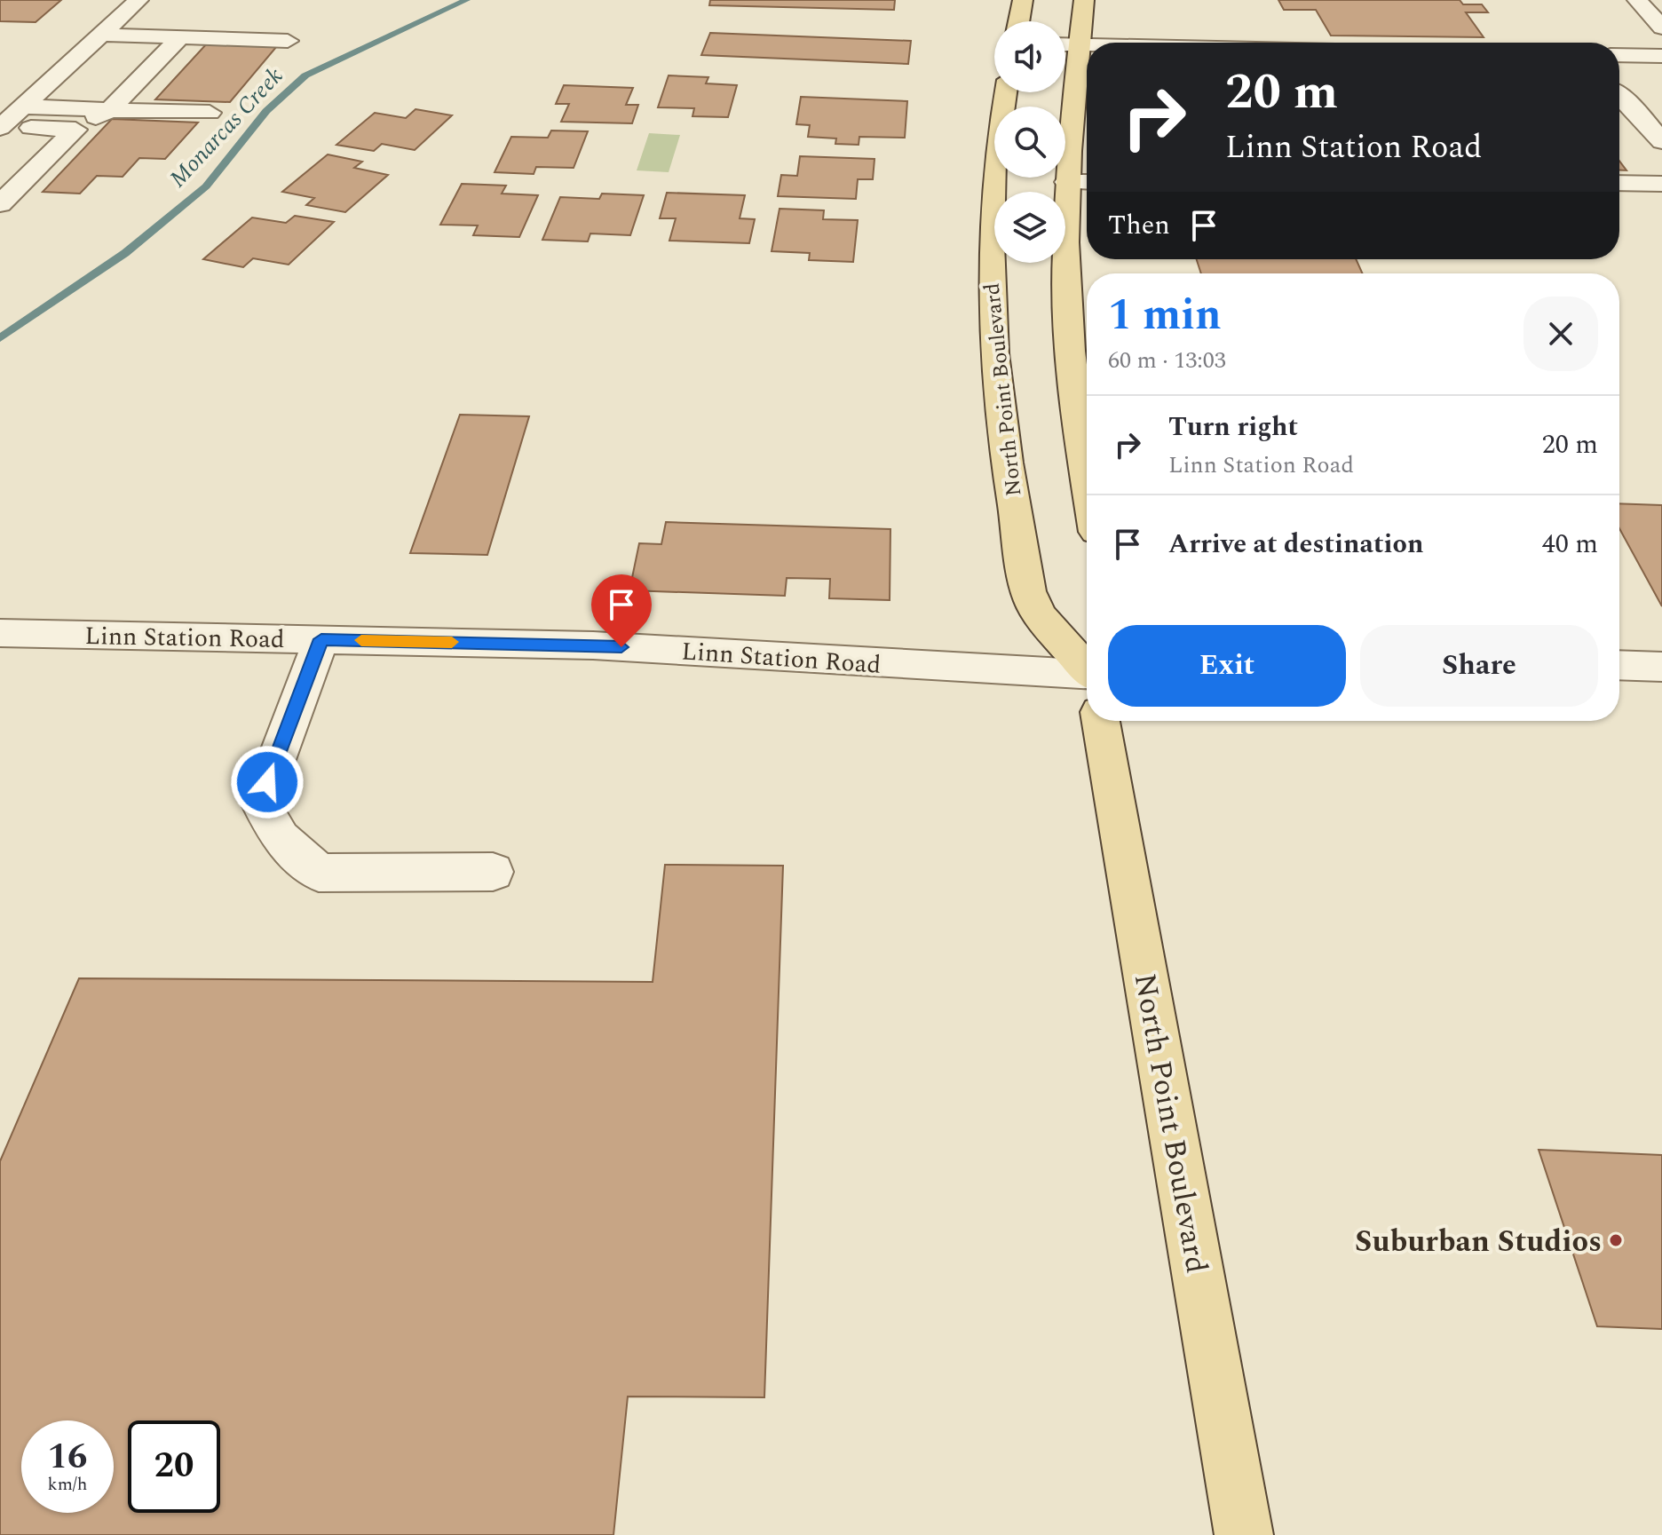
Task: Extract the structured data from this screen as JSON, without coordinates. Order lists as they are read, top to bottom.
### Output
{
  "streets": {
    "main road": ["North Point Boulevard"],
    "street": ["Linn Station Road"]
  },
  "water": ["Monarcas Creek"],
  "places": ["Suburban Studios"],
  "page": {
    "turn": ["20 m", "Linn Station Road"],
    "then": "Then",
    "heading": ["1 min", "60 m · 13:03"],
    "list": [
      {
        "name": "Turn right",
        "note": "Linn Station Road",
        "value": "20 m"
      },
      {
        "name": "Arrive at destination",
        "value": "40 m"
      }
    ],
    "buttons": ["Exit", "Share"],
    "speed": "16 km/h",
    "limit": "20"
  }
}
